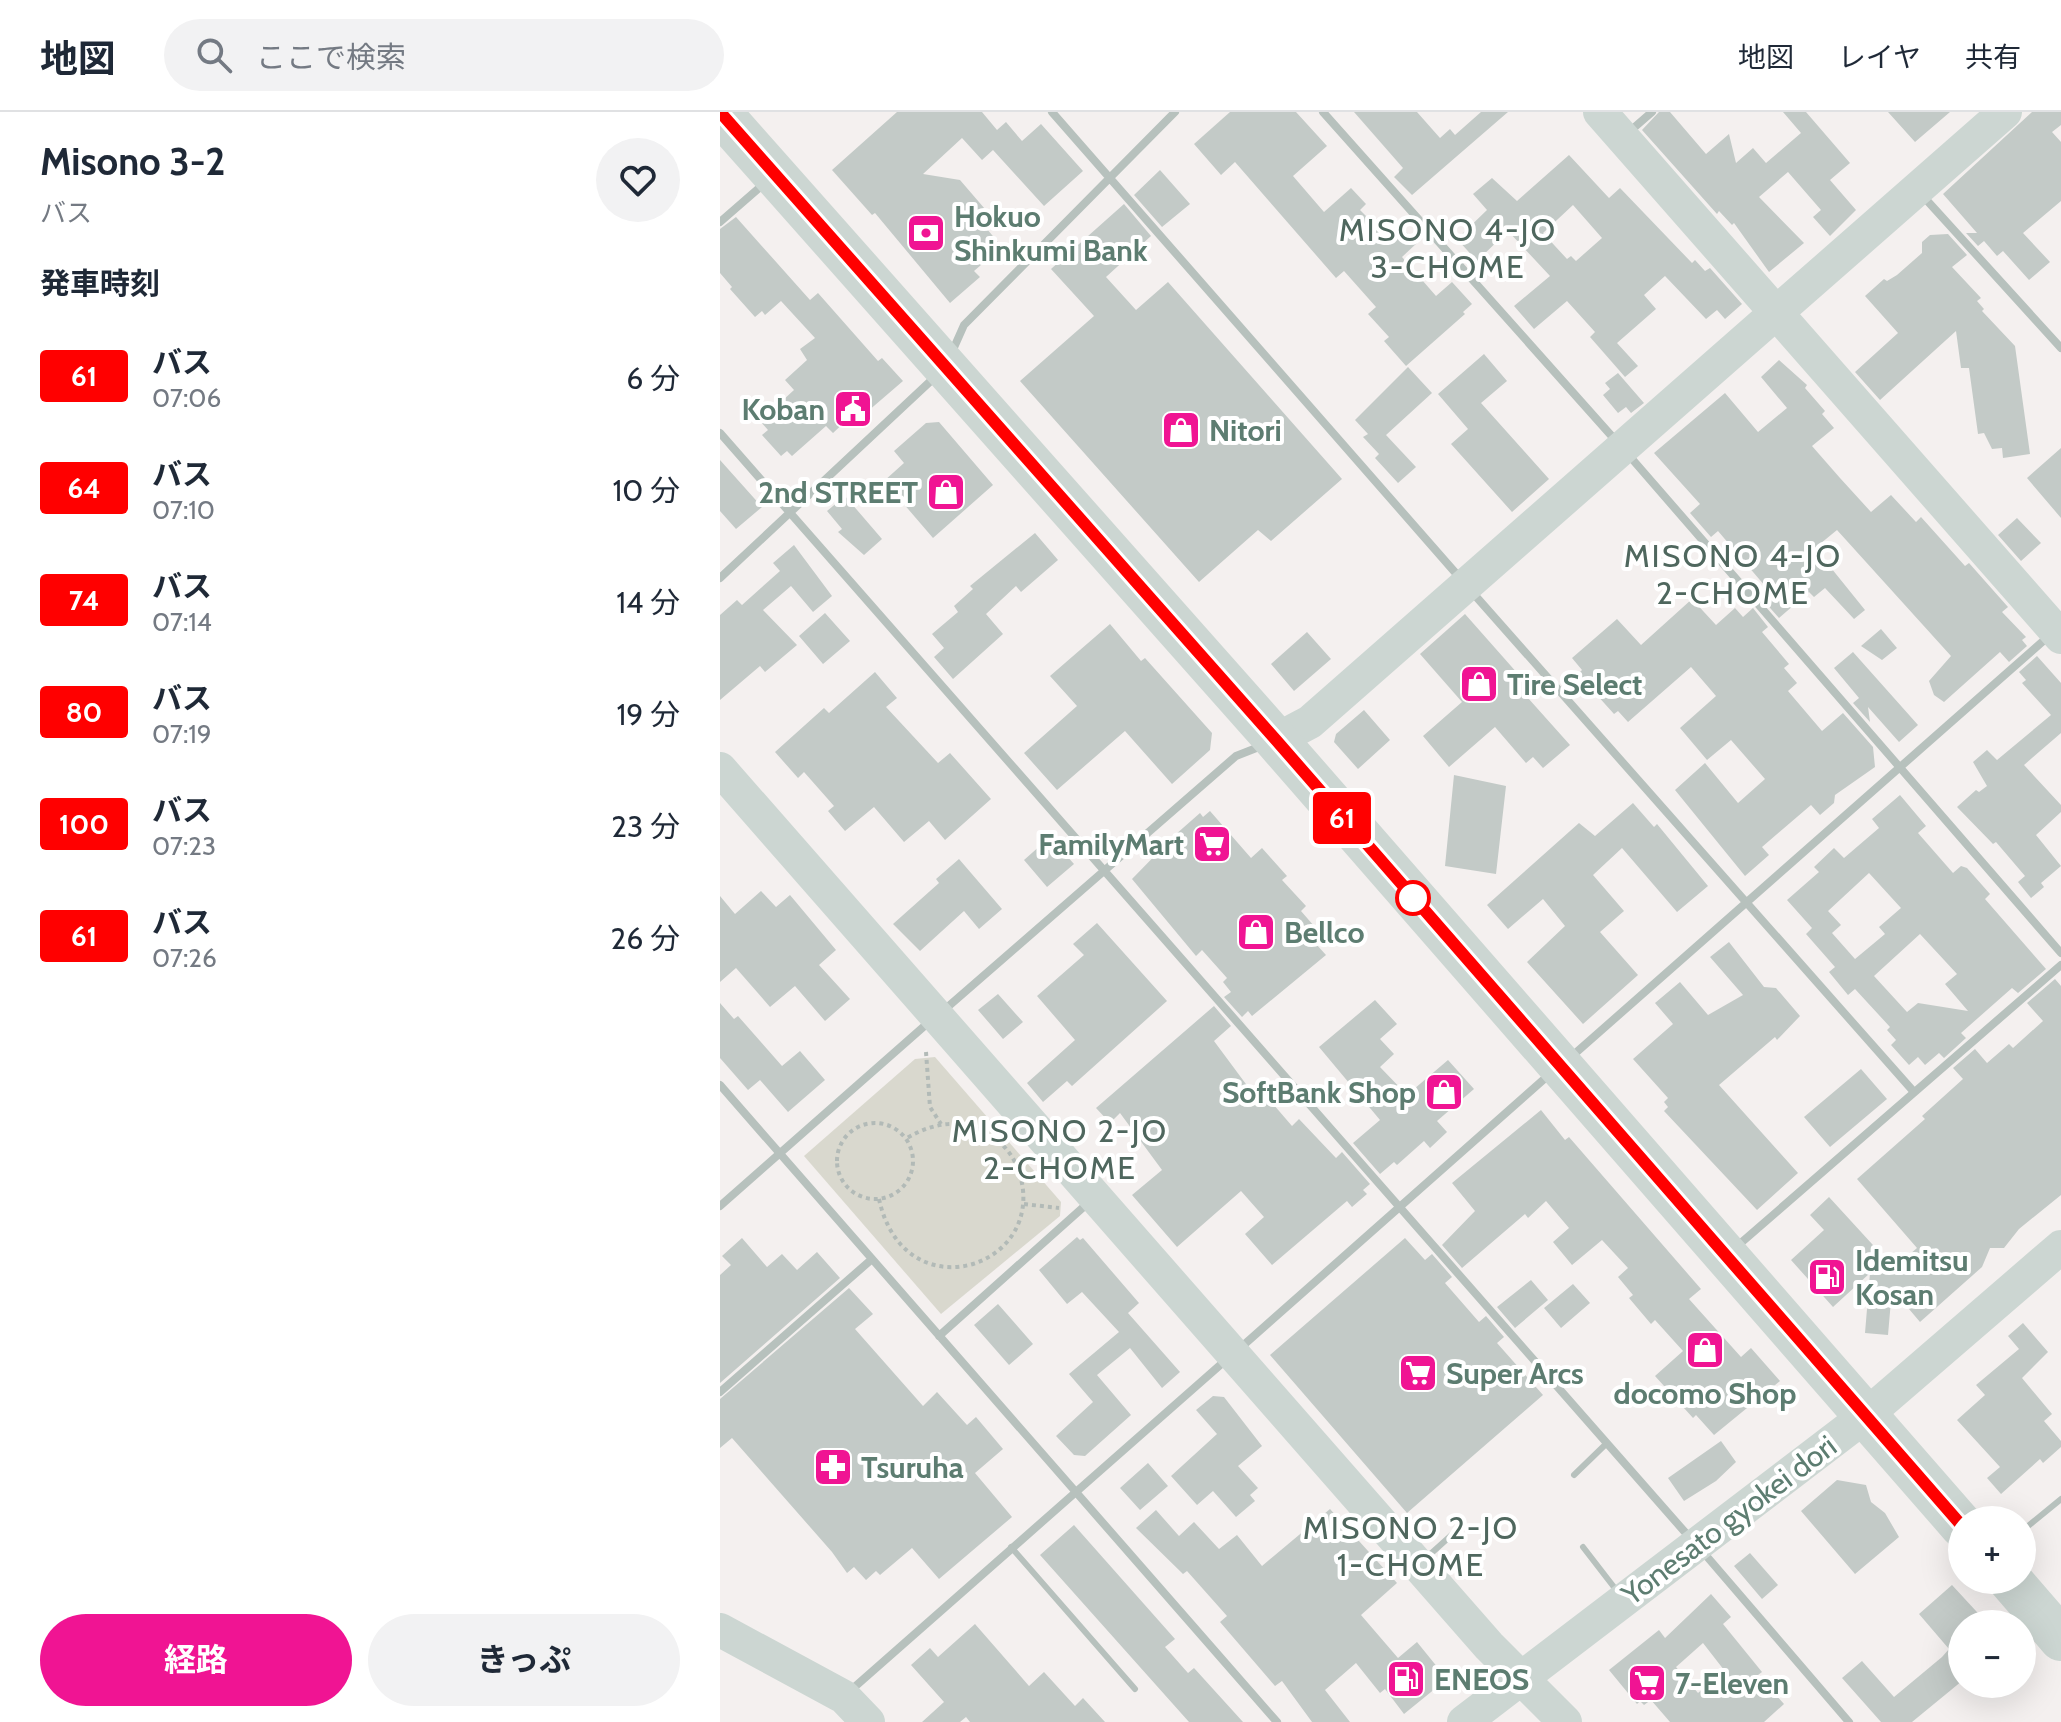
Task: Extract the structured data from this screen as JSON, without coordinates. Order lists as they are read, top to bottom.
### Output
{
  "streets": {
    "street": ["Yonesato gyokei dori"]
  },
  "districts": [
    "MISONO 4-JO 3-CHOME",
    "MISONO 4-JO 2-CHOME",
    "MISONO 2-JO 2-CHOME",
    "MISONO 2-JO 1-CHOME"
  ],
  "places": {
    "bank": ["Hokuo Shinkumi Bank"],
    "public building": ["Koban"],
    "shop": [
      "Nitori",
      "2nd STREET",
      "Tire Select",
      "Bellco",
      "SoftBank Shop",
      "docomo Shop"
    ],
    "supermarket": ["FamilyMart", "Super Arcs", "7-Eleven"],
    "fuel station": ["Idemitsu Kosan", "ENEOS"],
    "pharmacy": ["Tsuruha"]
  },
  "lines": ["bus line 61"],
  "page": {
    "header": "地図",
    "search": "ここで検索",
    "nav": ["地図", "レイヤ", "共有"],
    "heading": [
      ["Misono 3-2", "バス"],
      "発車時刻"
    ],
    "on_map": "61",
    "list": [
      {
        "mark": "61",
        "name": "バス",
        "note": "07:06",
        "value": "6 分"
      },
      {
        "mark": "64",
        "name": "バス",
        "note": "07:10",
        "value": "10 分"
      },
      {
        "mark": "74",
        "name": "バス",
        "note": "07:14",
        "value": "14 分"
      },
      {
        "mark": "80",
        "name": "バス",
        "note": "07:19",
        "value": "19 分"
      },
      {
        "mark": "100",
        "name": "バス",
        "note": "07:23",
        "value": "23 分"
      },
      {
        "mark": "61",
        "name": "バス",
        "note": "07:26",
        "value": "26 分"
      }
    ],
    "map_buttons": ["+", "−"],
    "buttons": ["経路", "きっぷ"]
  }
}
